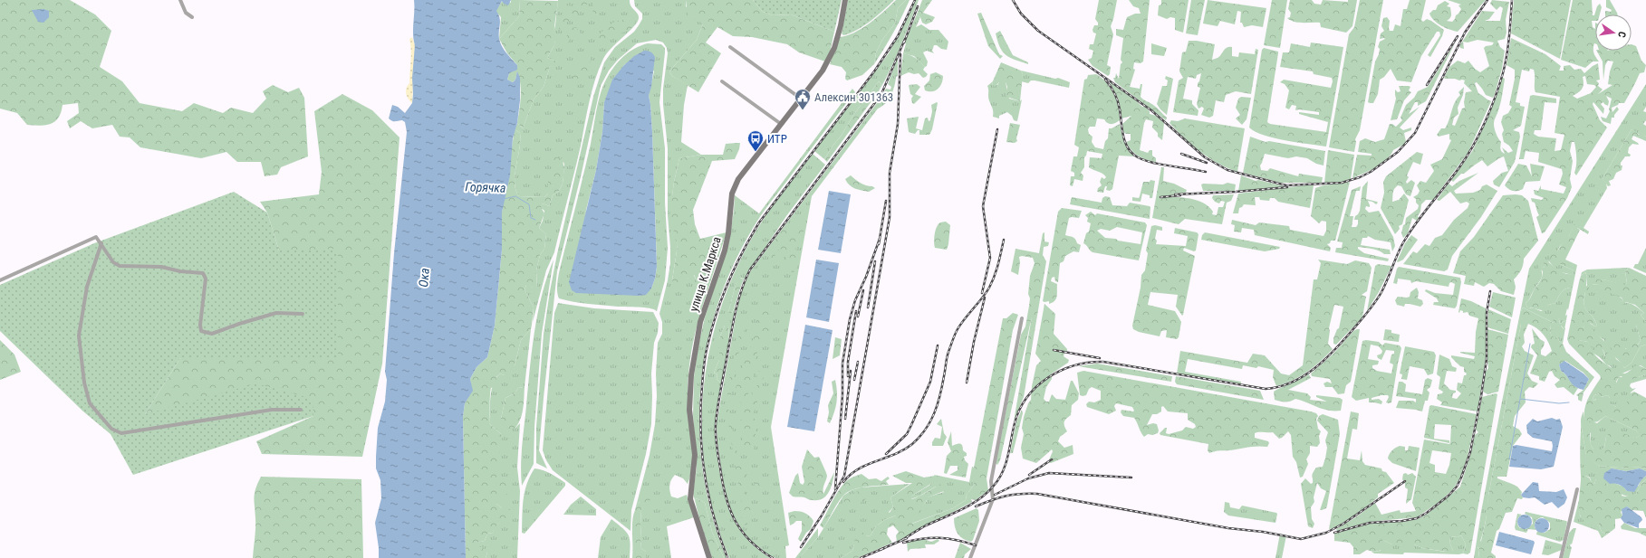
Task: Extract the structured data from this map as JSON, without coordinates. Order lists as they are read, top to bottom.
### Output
{
  "streets": {
    "main road": ["улица К.Маркса"]
  },
  "water": ["Горячка", "Ока"],
  "places": {
    "public building": ["Алексин 301363"],
    "bus stop": ["ИТР"]
  },
  "north": "right"
}
